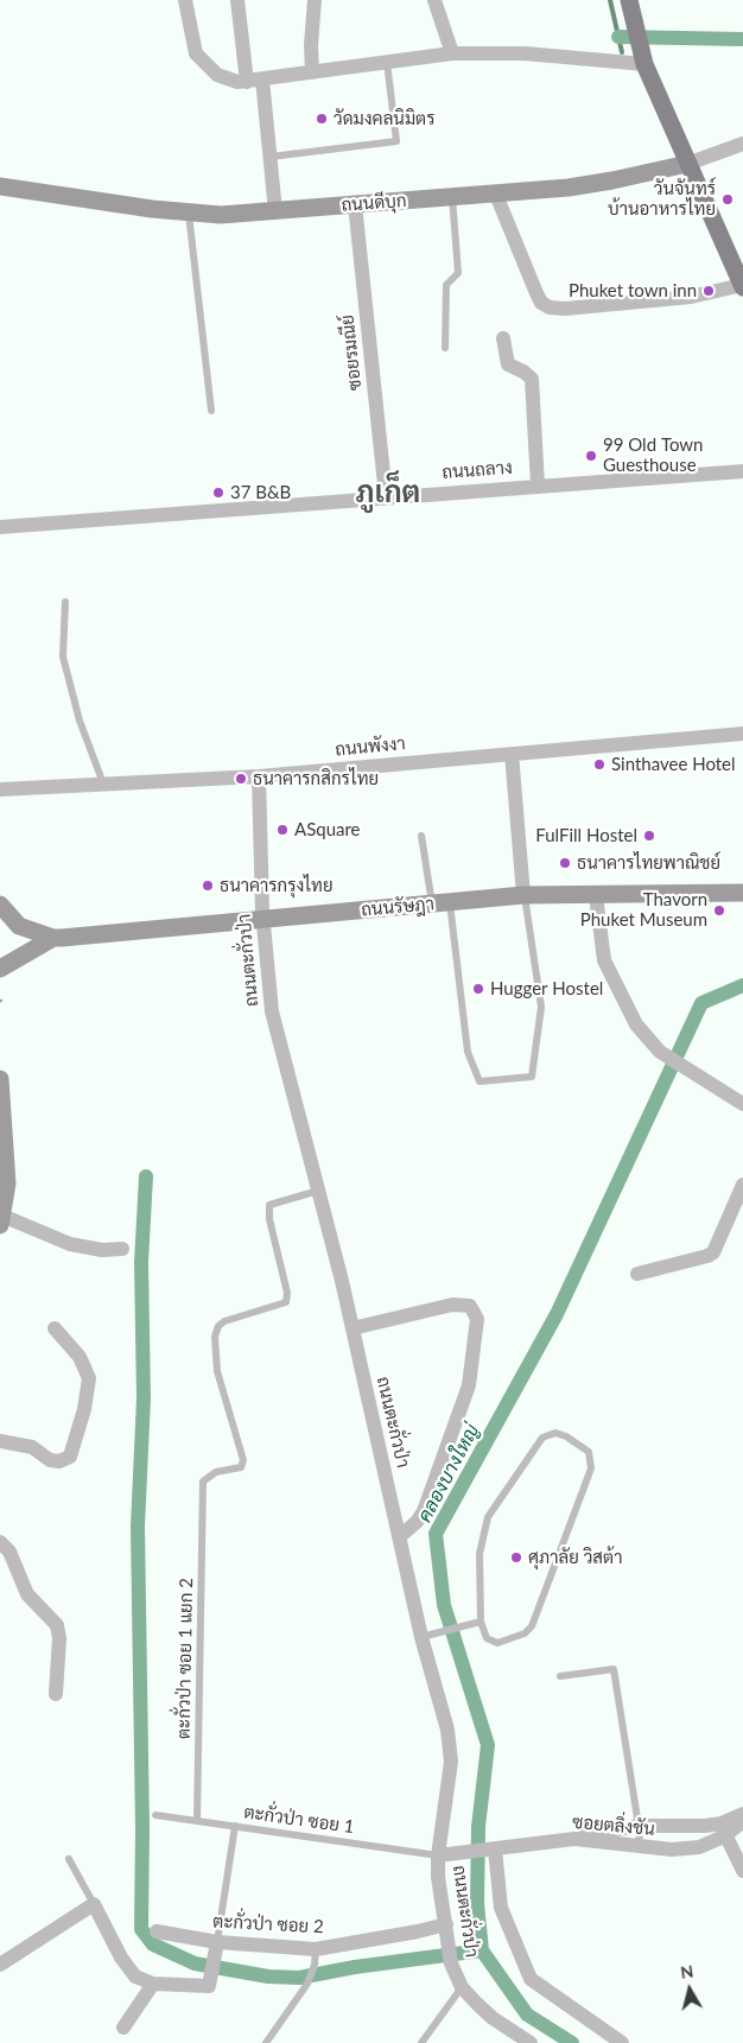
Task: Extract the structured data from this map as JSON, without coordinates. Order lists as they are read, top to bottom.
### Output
{
  "streets": {
    "street": [
      "ถนนดีบุก",
      "ซอยรมณีย์",
      "ถนนถลาง",
      "ถนนพังงา",
      "ถนนรัษฎา",
      "ถนนตะกั่วป่า",
      "ซอยตลิ่งชัน",
      "ตะกั่วป่า ซอย 2"
    ],
    "lane": ["ตะกั่วป่า ซอย 1 แยก 2", "ตะกั่วป่า ซอย 1"]
  },
  "crossings": [
    ["ถนนดีบุก", "ซอยรมณีย์"],
    ["ซอยรมณีย์", "ถนนถลาง"],
    ["ถนนพังงา", "ถนนตะกั่วป่า"],
    ["ถนนรัษฎา", "ถนนตะกั่วป่า"],
    ["ถนนตะกั่วป่า", "ตะกั่วป่า ซอย 1 แยก 2"],
    ["ถนนตะกั่วป่า", "ตะกั่วป่า ซอย 1"],
    ["ถนนตะกั่วป่า", "ซอยตลิ่งชัน"],
    ["ถนนตะกั่วป่า", "ตะกั่วป่า ซอย 2"],
    ["ตะกั่วป่า ซอย 1 แยก 2", "ตะกั่วป่า ซอย 1"],
    ["ตะกั่วป่า ซอย 1", "ซอยตลิ่งชัน"]
  ],
  "districts": ["ภูเก็ต"],
  "water": ["คลองบางใหญ่"],
  "places": [
    "วัดมงคลนิมิตร",
    "วันจันทร์ บ้านอาหารไทย",
    "Phuket town inn",
    "99 Old Town Guesthouse",
    "37 B&B",
    "Sinthavee Hotel",
    "ธนาคารกสิกรไทย",
    "ASquare",
    "FulFill Hostel",
    "ธนาคารไทยพาณิชย์",
    "ธนาคารกรุงไทย",
    "Thavorn Phuket Museum",
    "Hugger Hostel",
    "ศุภาลัย วิสต้า"
  ],
  "north": "top"
}
